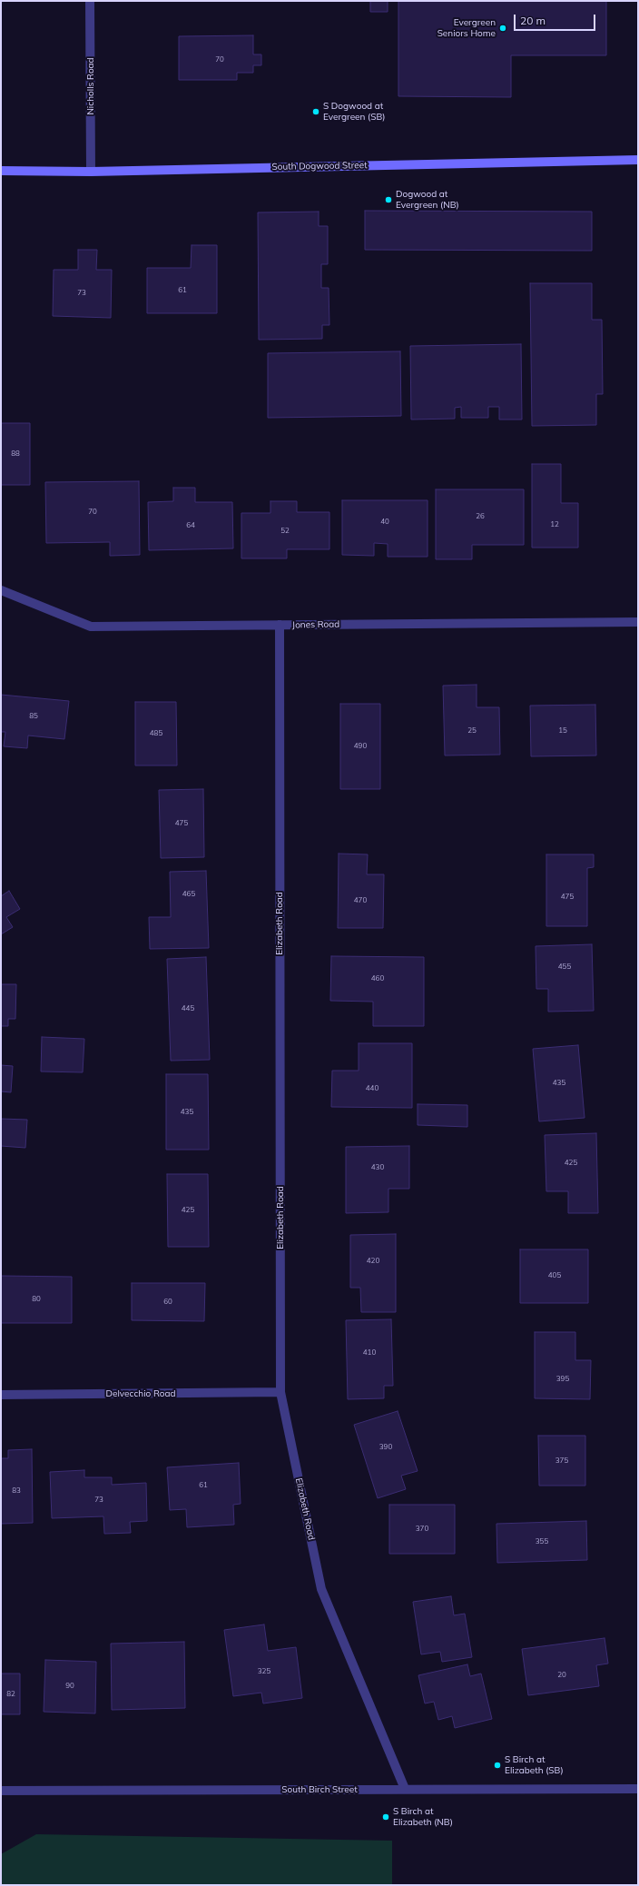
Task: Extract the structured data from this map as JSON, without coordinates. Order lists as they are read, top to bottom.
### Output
{
  "streets": {
    "main road": ["South Dogwood Street"],
    "street": [
      "Nicholls Road",
      "Jones Road",
      "Elizabeth Road",
      "Delvecchio Road",
      "South Birch Street"
    ]
  },
  "crossings": [
    ["Nicholls Road", "South Dogwood Street"],
    ["Jones Road", "Elizabeth Road"],
    ["Elizabeth Road", "Delvecchio Road"],
    ["Elizabeth Road", "South Birch Street"]
  ],
  "places": [
    "Evergreen Seniors Home",
    "S Dogwood at Evergreen (SB)",
    "Dogwood at Evergreen (NB)",
    "S Birch at Elizabeth (SB)",
    "S Birch at Elizabeth (NB)"
  ],
  "house_numbers": [
    "70",
    "61",
    "73",
    "88",
    "70",
    "26",
    "40",
    "12",
    "64",
    "52",
    "85",
    "25",
    "15",
    "485",
    "490",
    "475",
    "465",
    "475",
    "470",
    "455",
    "460",
    "445",
    "435",
    "440",
    "435",
    "425",
    "430",
    "425",
    "420",
    "405",
    "80",
    "60",
    "410",
    "395",
    "390",
    "375",
    "61",
    "83",
    "73",
    "370",
    "355",
    "325",
    "20",
    "90",
    "82"
  ],
  "scale_bar": "20 m"
}
